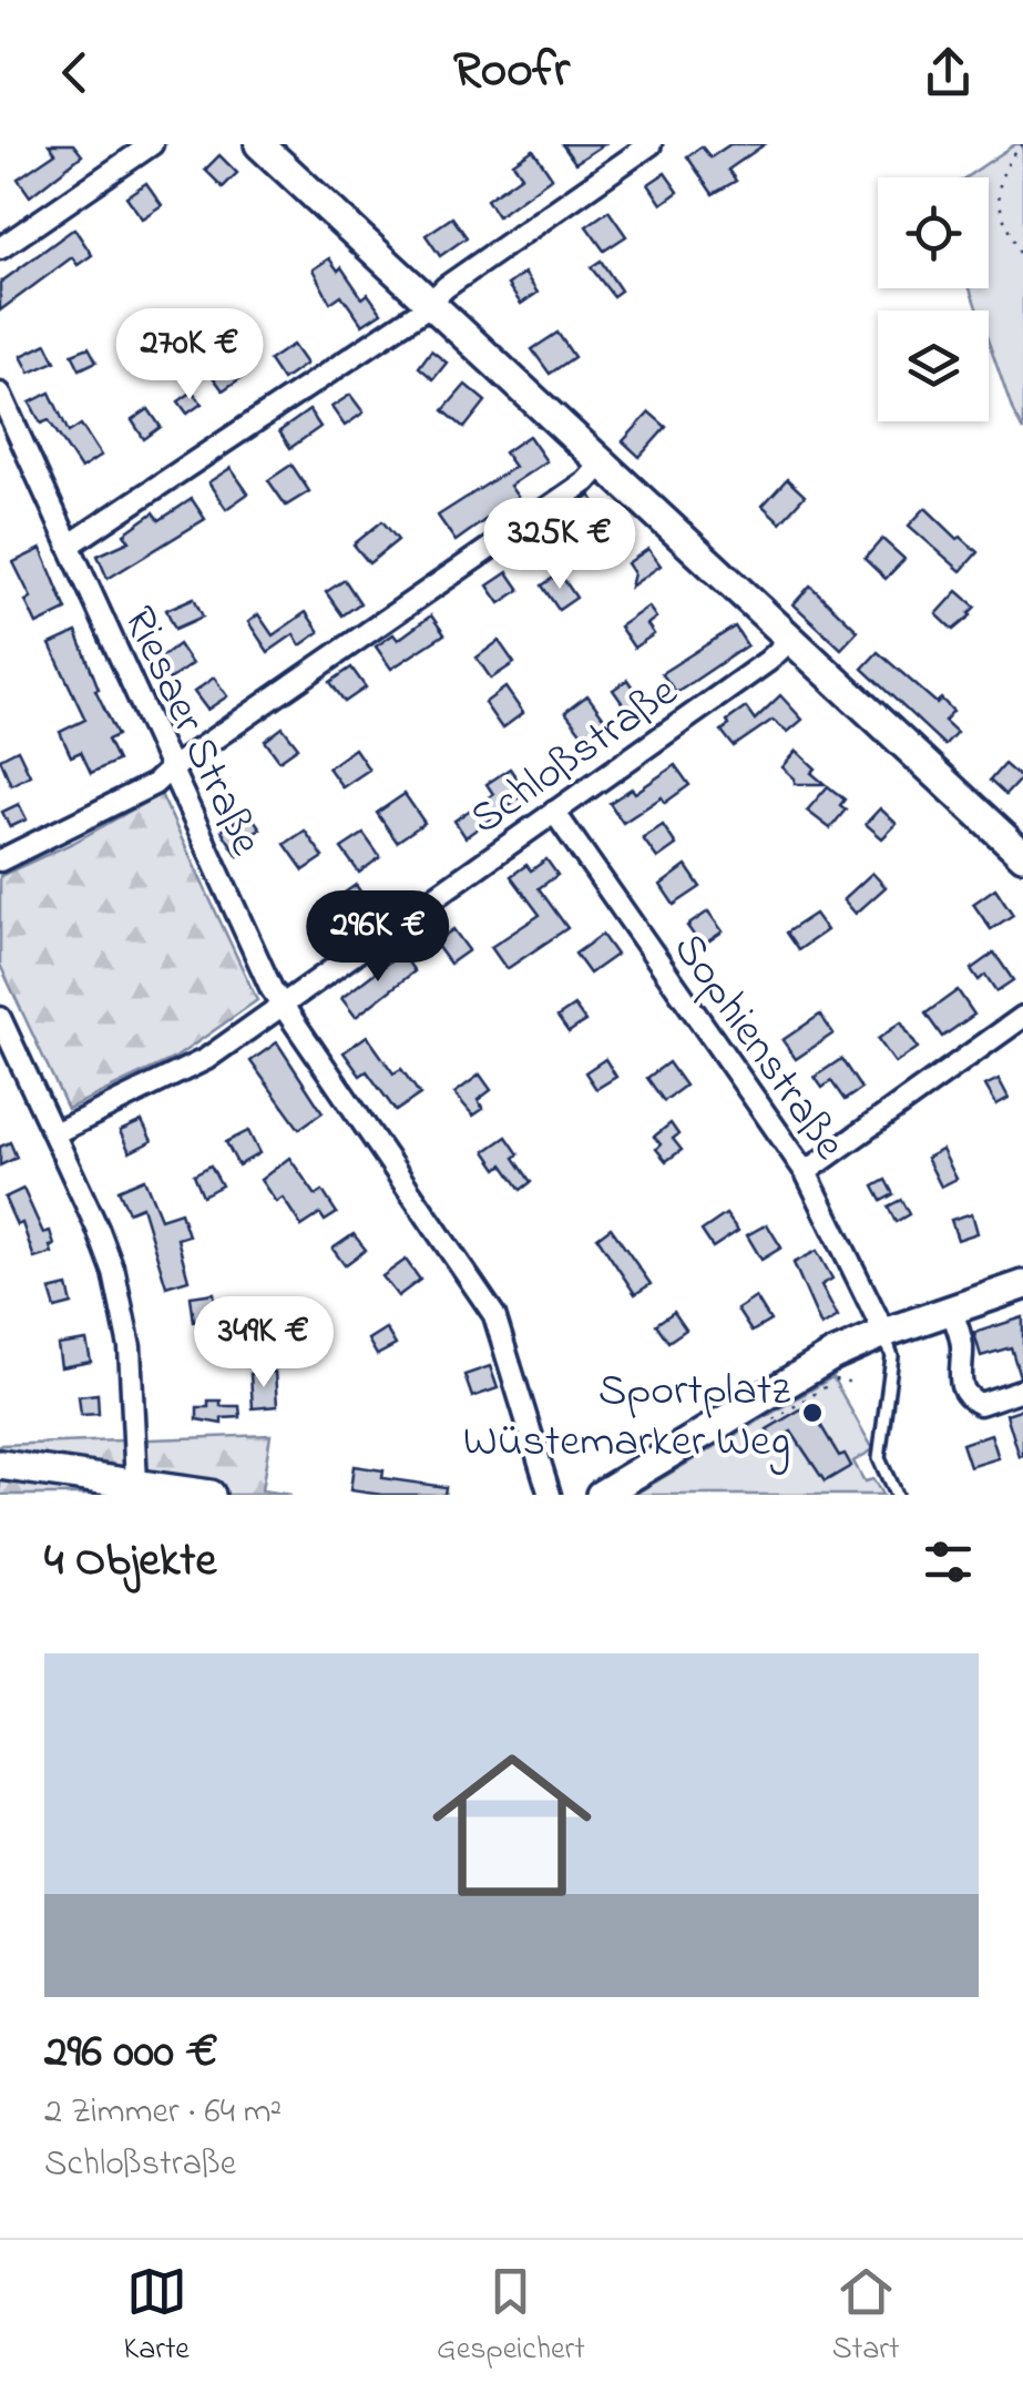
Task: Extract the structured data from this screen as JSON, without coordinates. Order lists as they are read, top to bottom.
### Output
{
  "streets": {
    "street": ["Riesaer Straße", "Schloßstraße", "Sophienstraße"]
  },
  "crossings": [
    ["Riesaer Straße", "Schloßstraße"],
    ["Schloßstraße", "Sophienstraße"]
  ],
  "places": ["Sportplatz Wüstemarker Weg"],
  "page": {
    "header": "Roofr",
    "price": [
      "270K €",
      "325K €",
      "296K €",
      "349K €"
    ],
    "heading": "4 Objekte",
    "list": [
      {
        "name": "296 000 €",
        "note": "2 Zimmer · 64 m² · Schloßstraße"
      }
    ],
    "tabs": ["Karte", "Gespeichert", "Start"]
  }
}
